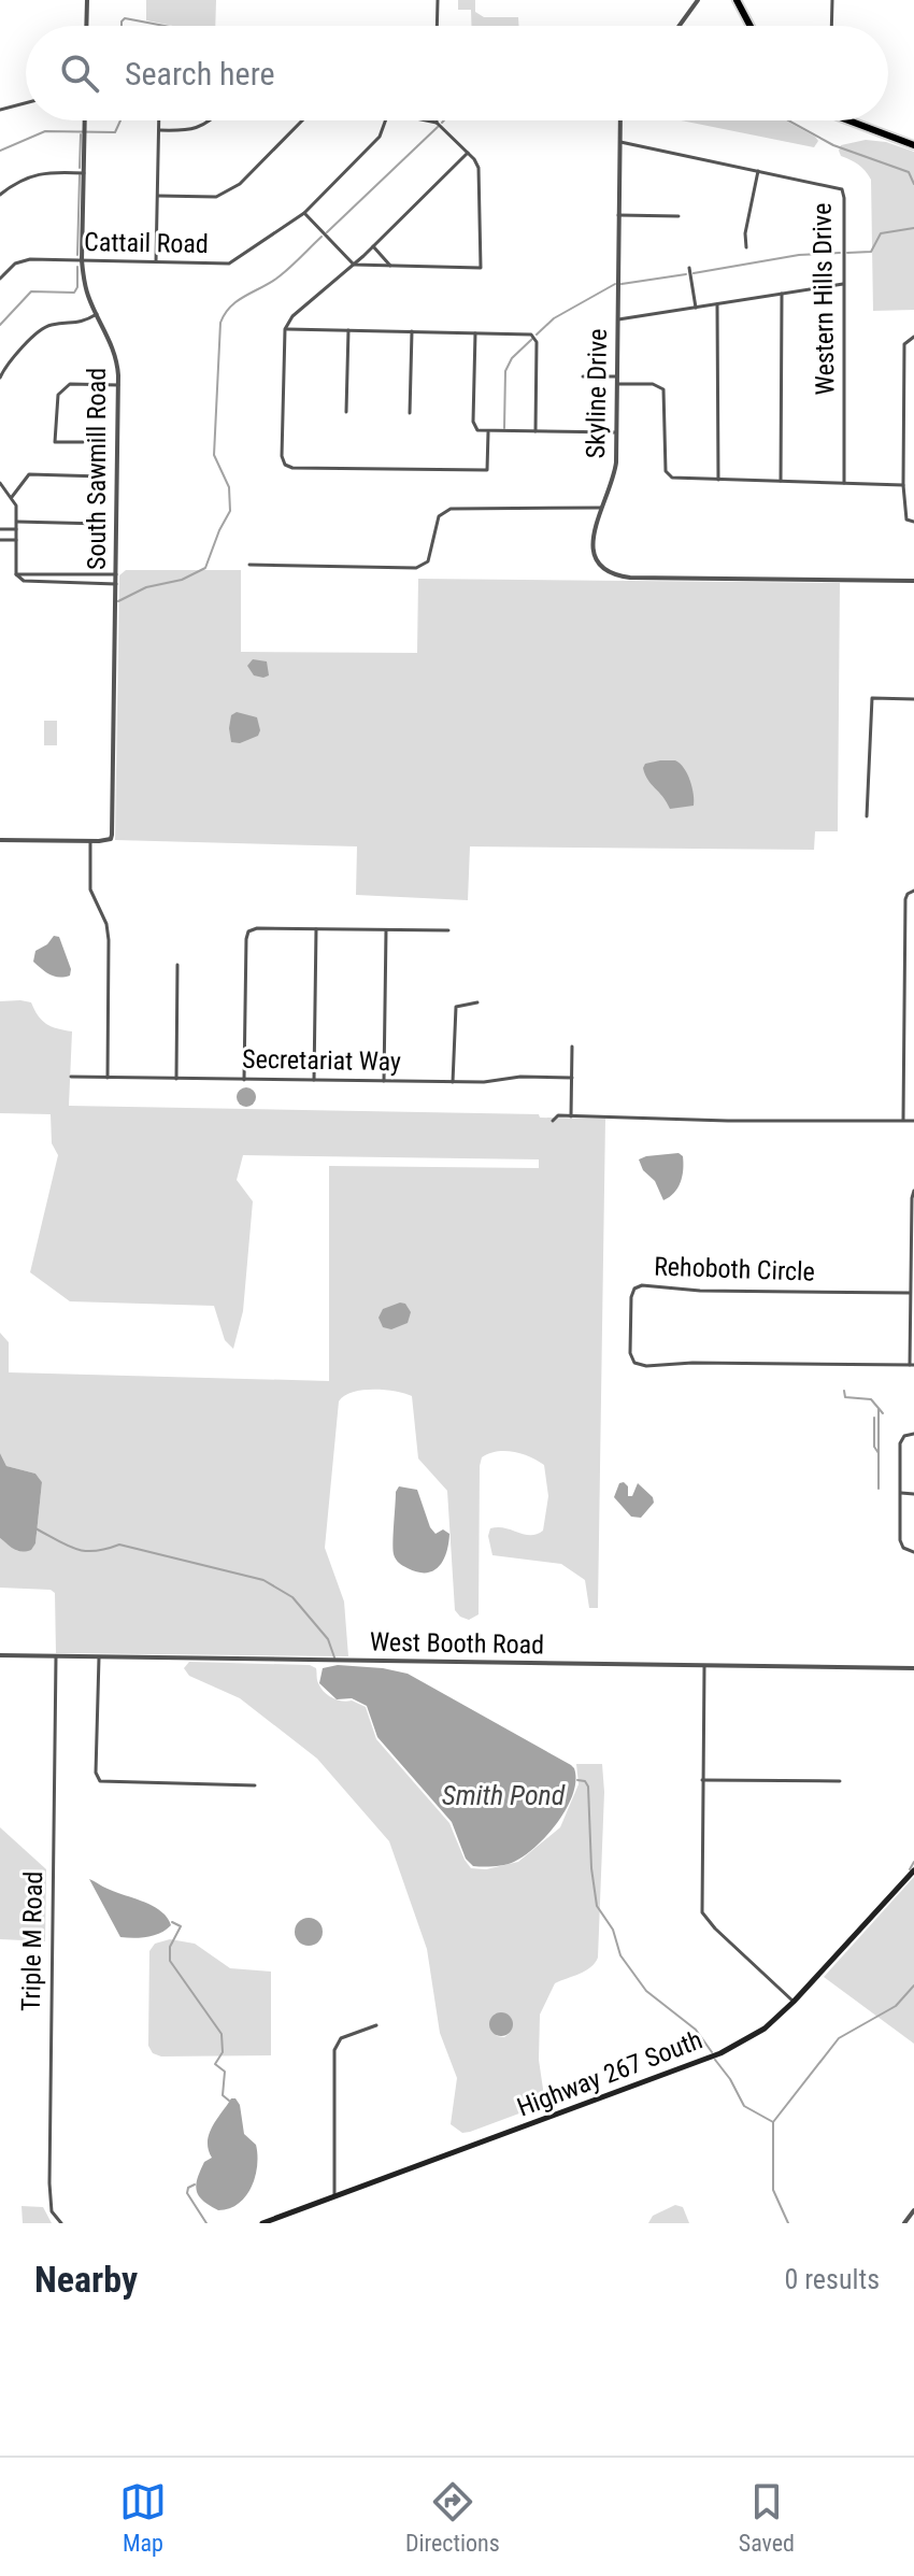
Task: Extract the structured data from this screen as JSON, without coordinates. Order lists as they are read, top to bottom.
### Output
{
  "streets": {
    "main road": ["Highway 267 South"],
    "street": [
      "Cattail Road",
      "Western Hills Drive",
      "Skyline Drive",
      "South Sawmill Road",
      "Secretariat Way",
      "Rehoboth Circle",
      "West Booth Road",
      "Triple M Road"
    ]
  },
  "crossings": [
    ["Cattail Road", "South Sawmill Road"],
    ["Western Hills Drive", "Skyline Drive"],
    ["West Booth Road", "Triple M Road"]
  ],
  "water": ["Smith Pond"],
  "page": {
    "search": "Search here",
    "heading": ["Nearby", "0 results"],
    "nav": ["Map", "Directions", "Saved"]
  }
}
